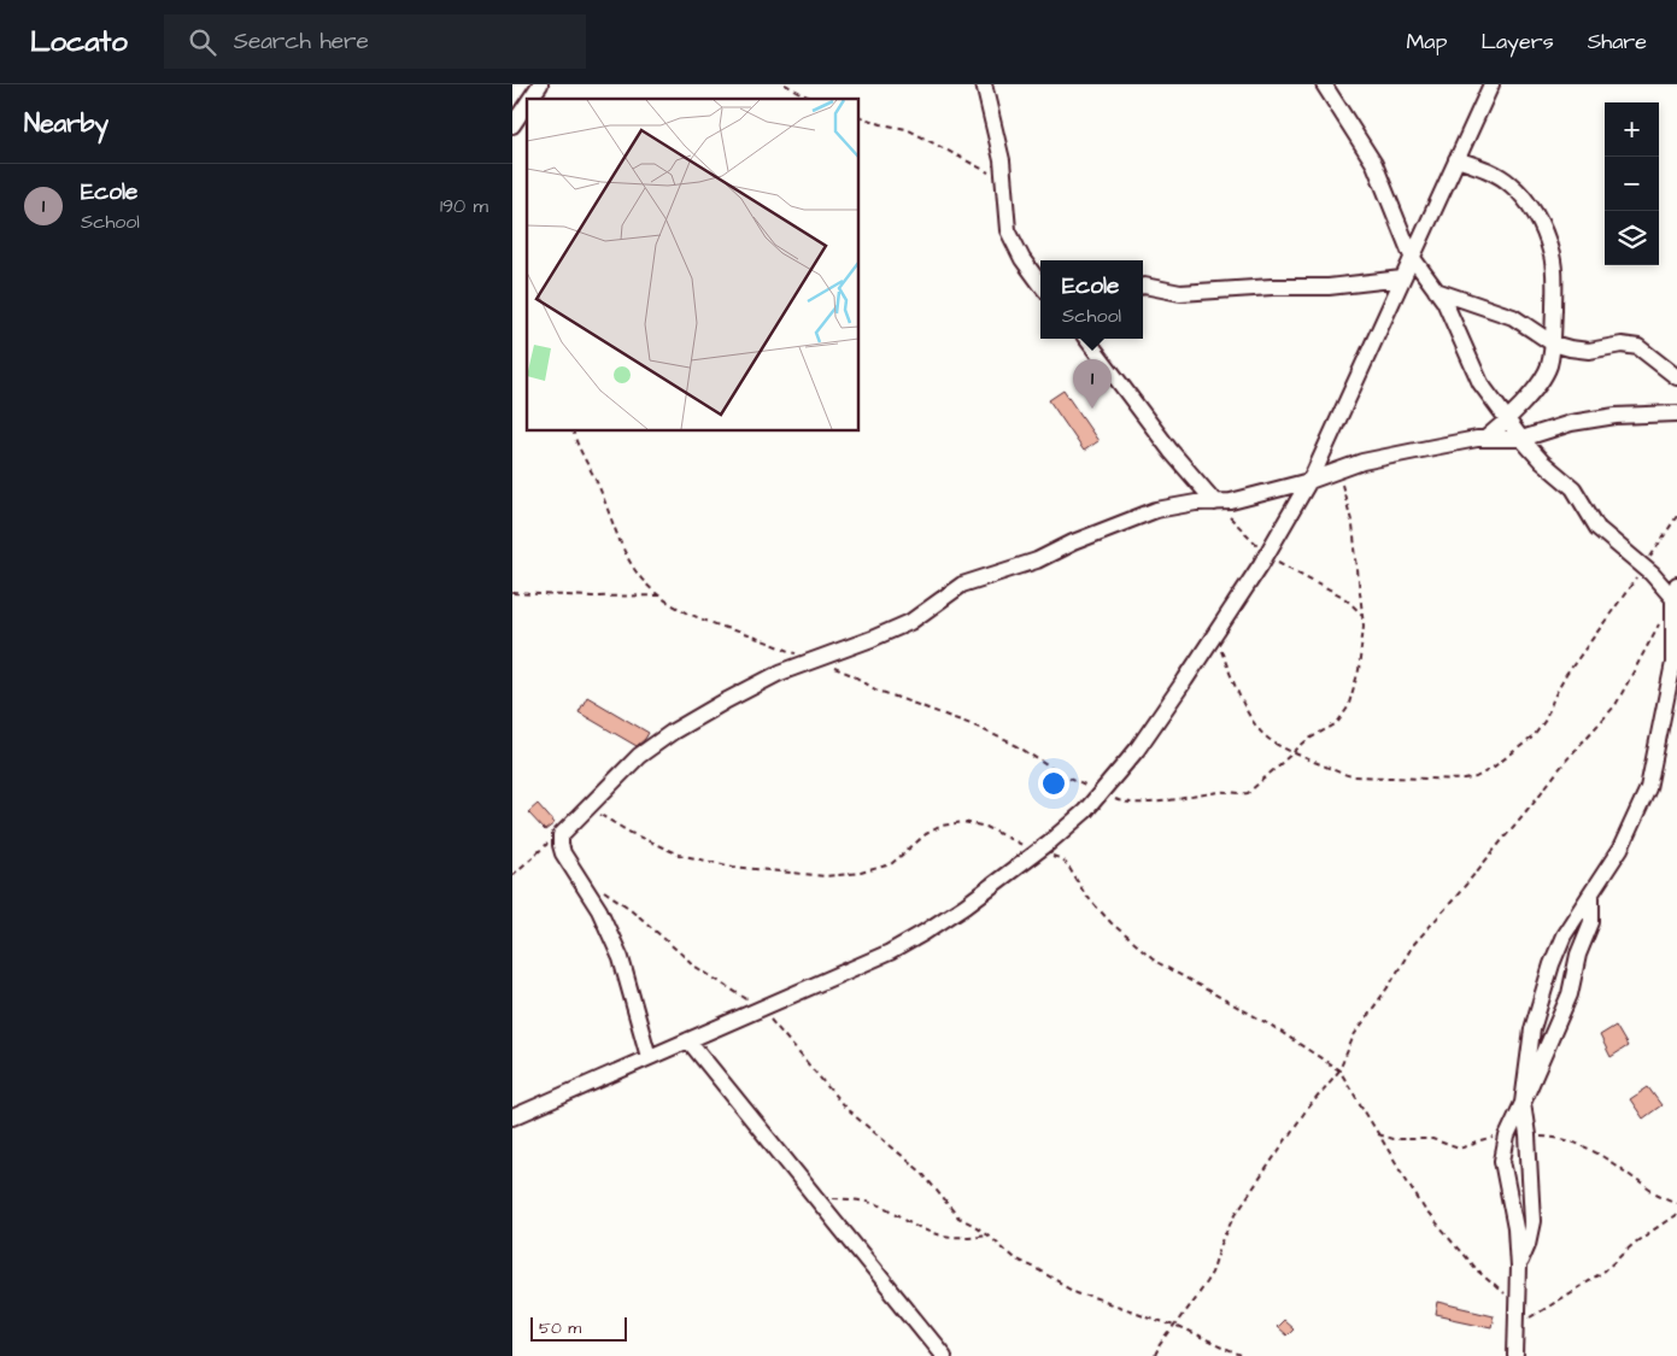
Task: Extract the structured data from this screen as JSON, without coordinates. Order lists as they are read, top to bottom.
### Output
{
  "scale_bar": "50 m",
  "page": {
    "header": "Locato",
    "search": "Search here",
    "nav": ["Map", "Layers", "Share"],
    "heading": "Nearby",
    "map_buttons": ["+", "−"],
    "list": [
      {
        "mark": "1",
        "name": "Ecole",
        "note": "School",
        "value": "190 m"
      }
    ],
    "popup": ["Ecole", "School"],
    "pins": "1",
    "scale": "50 m"
  }
}
